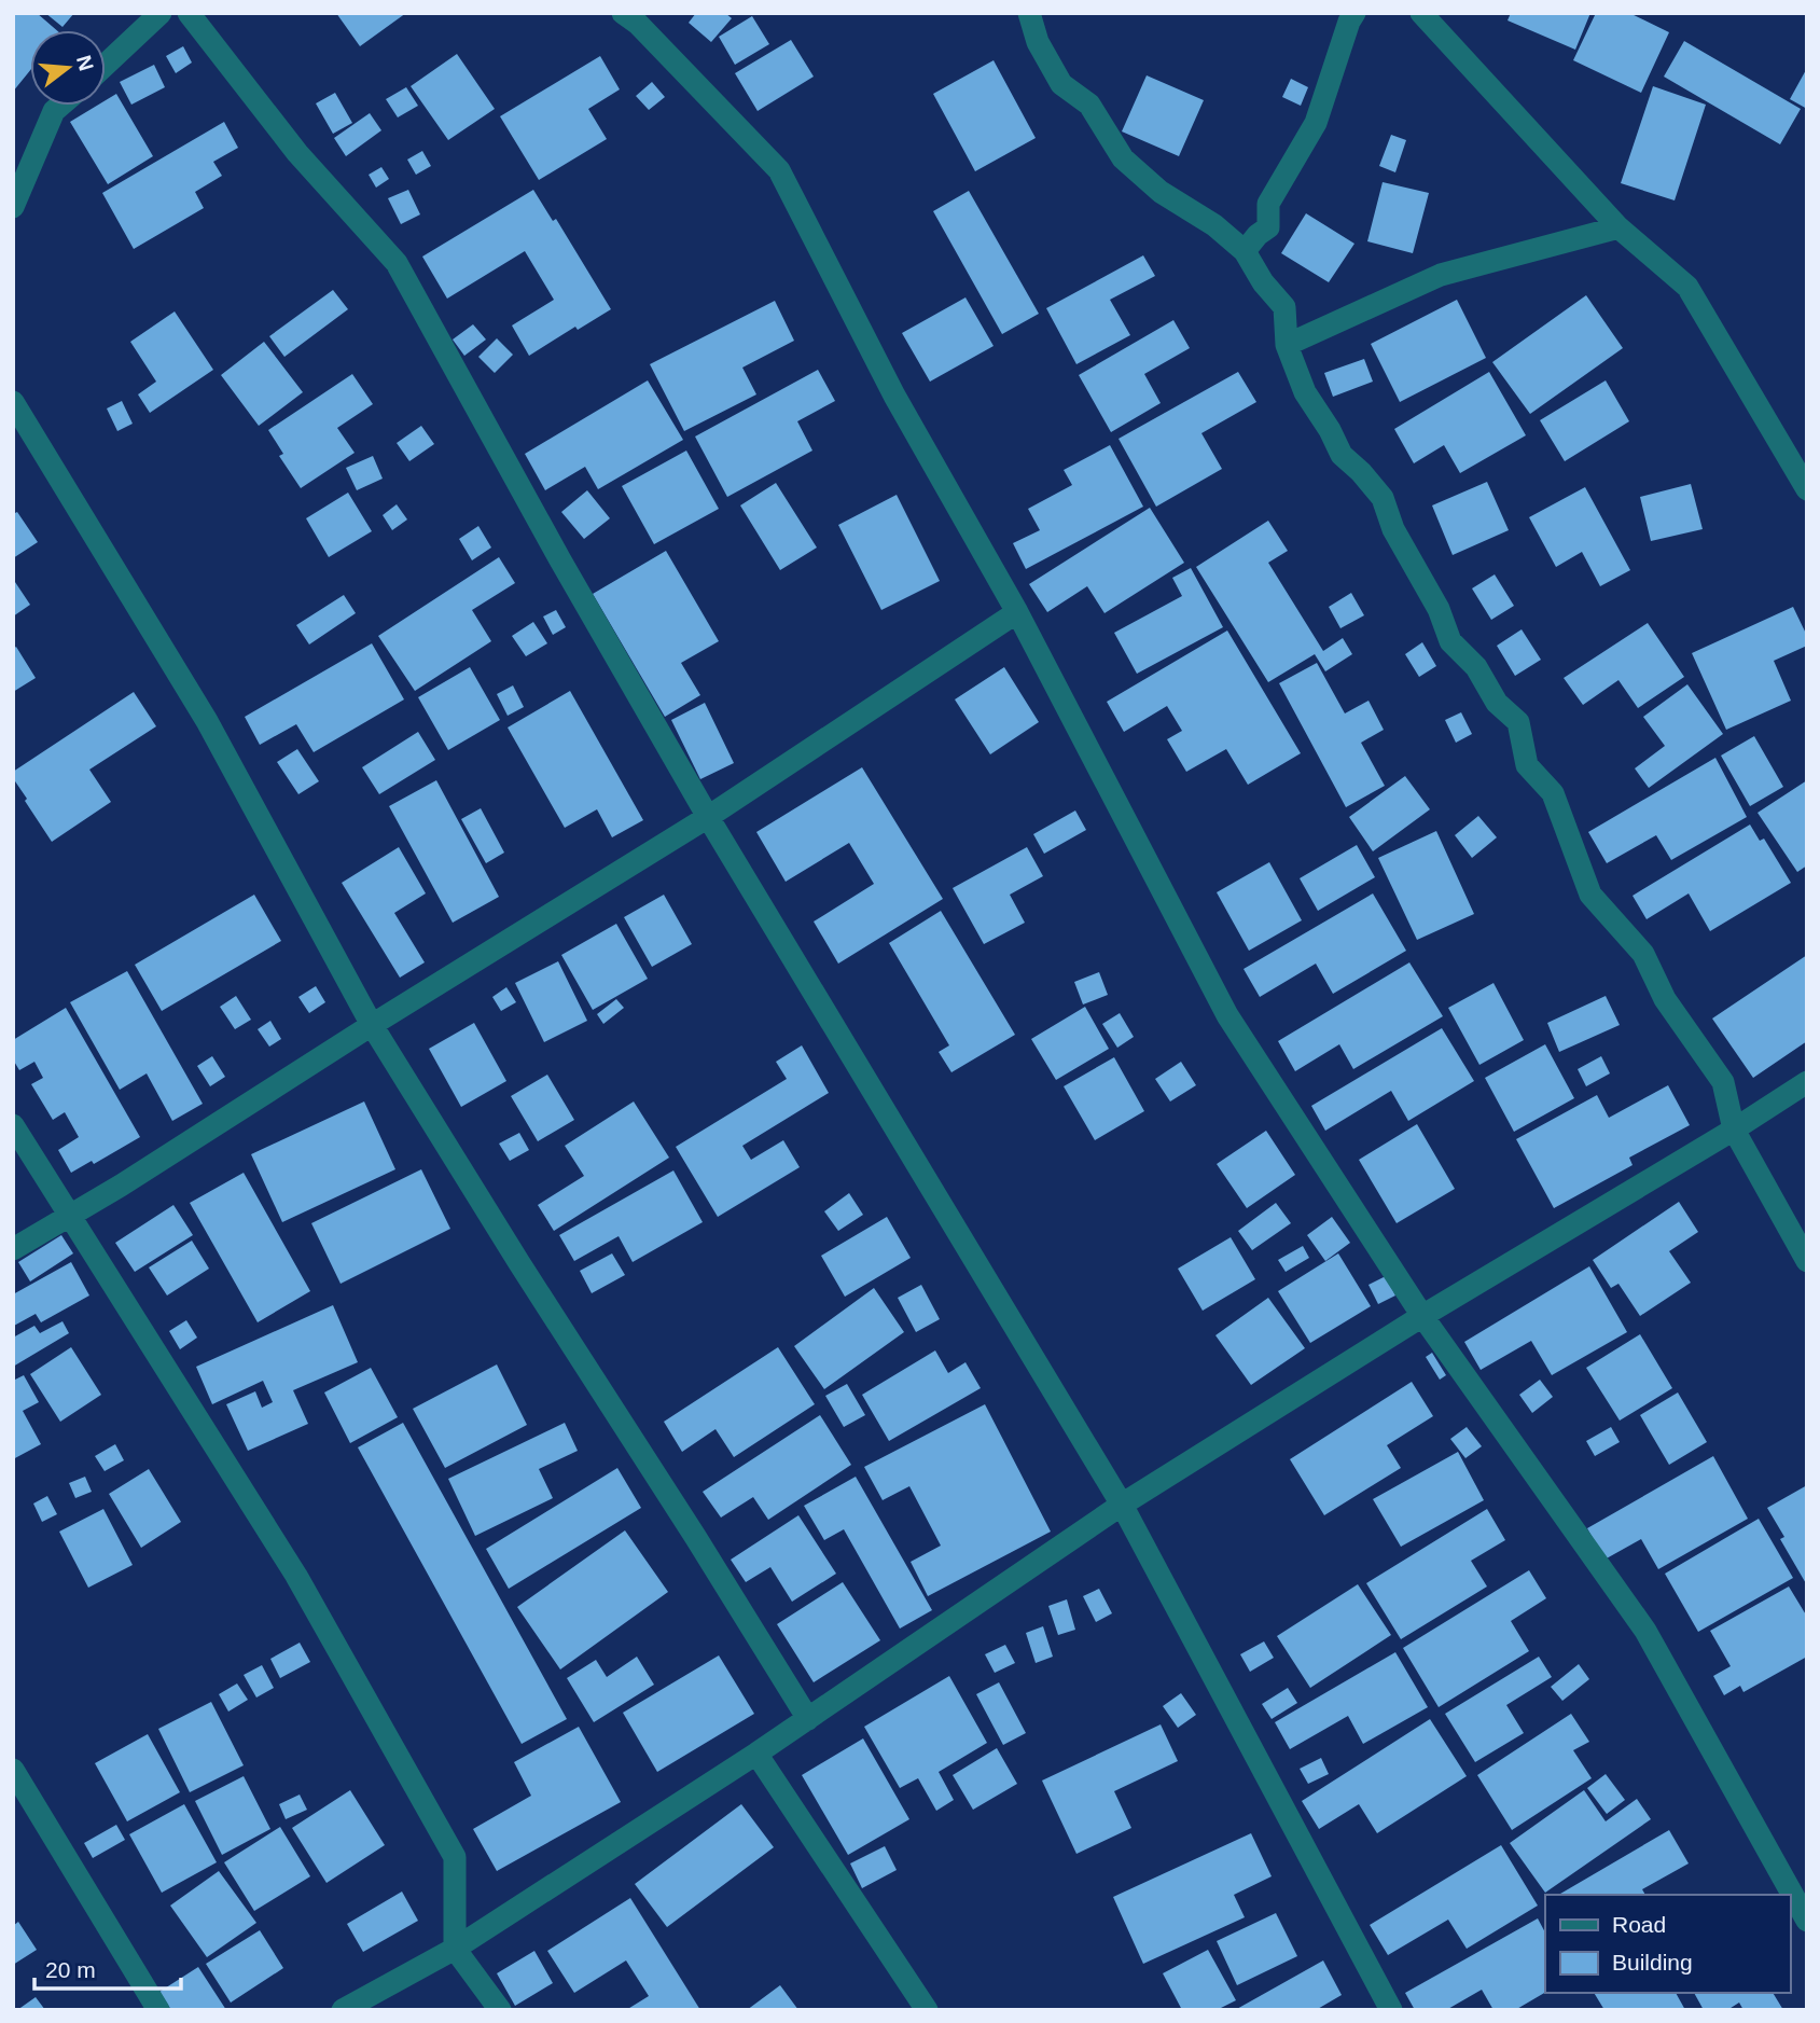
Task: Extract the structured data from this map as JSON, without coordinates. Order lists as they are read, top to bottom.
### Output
{
  "legend": ["Road", "Building"],
  "scale_bar": "20 m",
  "north": "right"
}
